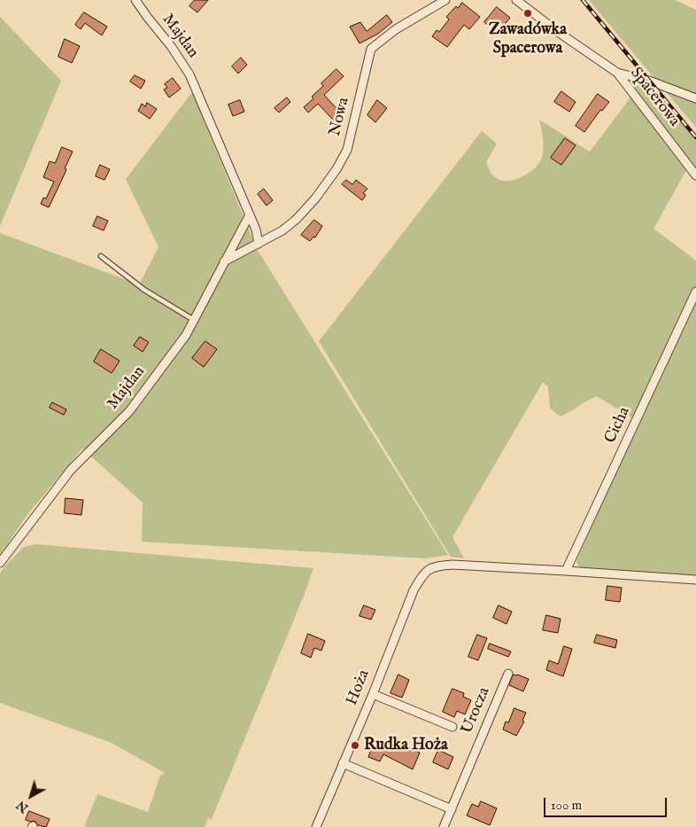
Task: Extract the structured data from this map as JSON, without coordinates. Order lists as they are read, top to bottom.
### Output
{
  "streets": {
    "street": [
      "Majdan",
      "Spacerowa",
      "Nowa",
      "Cicha",
      "Hoża",
      "Urocza"
    ]
  },
  "crossings": [
    ["Majdan", "Nowa"],
    ["Cicha", "Hoża"]
  ],
  "places": ["Zawadówka Spacerowa", "Rudka Hoża"],
  "scale_bar": "100 m",
  "north": "bottom left"
}
